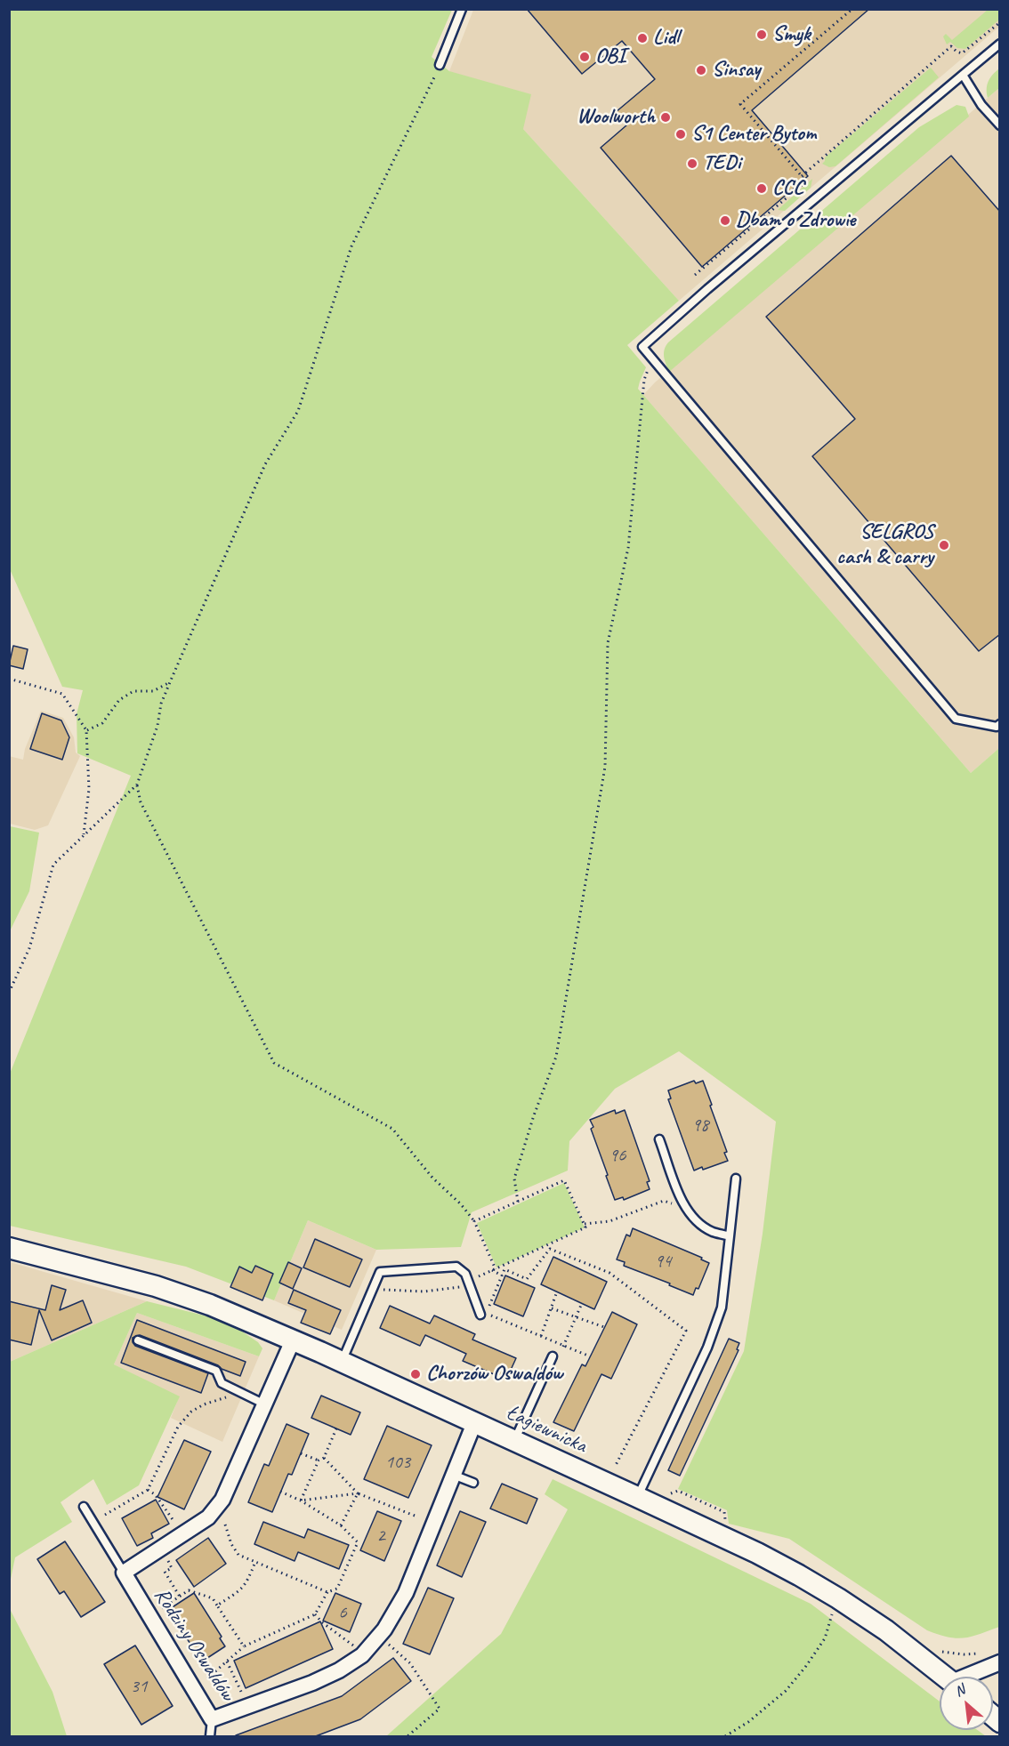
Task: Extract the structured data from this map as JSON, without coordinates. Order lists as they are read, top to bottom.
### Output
{
  "streets": {
    "street": ["Łagiewnicka", "Rodziny Oswaldów"]
  },
  "crossings": [
    ["Łagiewnicka", "Rodziny Oswaldów"]
  ],
  "places": [
    "Smyk",
    "Lidl",
    "OBI",
    "Sinsay",
    "Woolworth",
    "S1 Center Bytom",
    "TEDi",
    "CCC",
    "Dbam o Zdrowie",
    "SELGROS cash & carry",
    "Chorzów Oswaldów"
  ],
  "house_numbers": [
    "98",
    "96",
    "94",
    "103",
    "2",
    "6",
    "31"
  ],
  "north": "top left"
}
